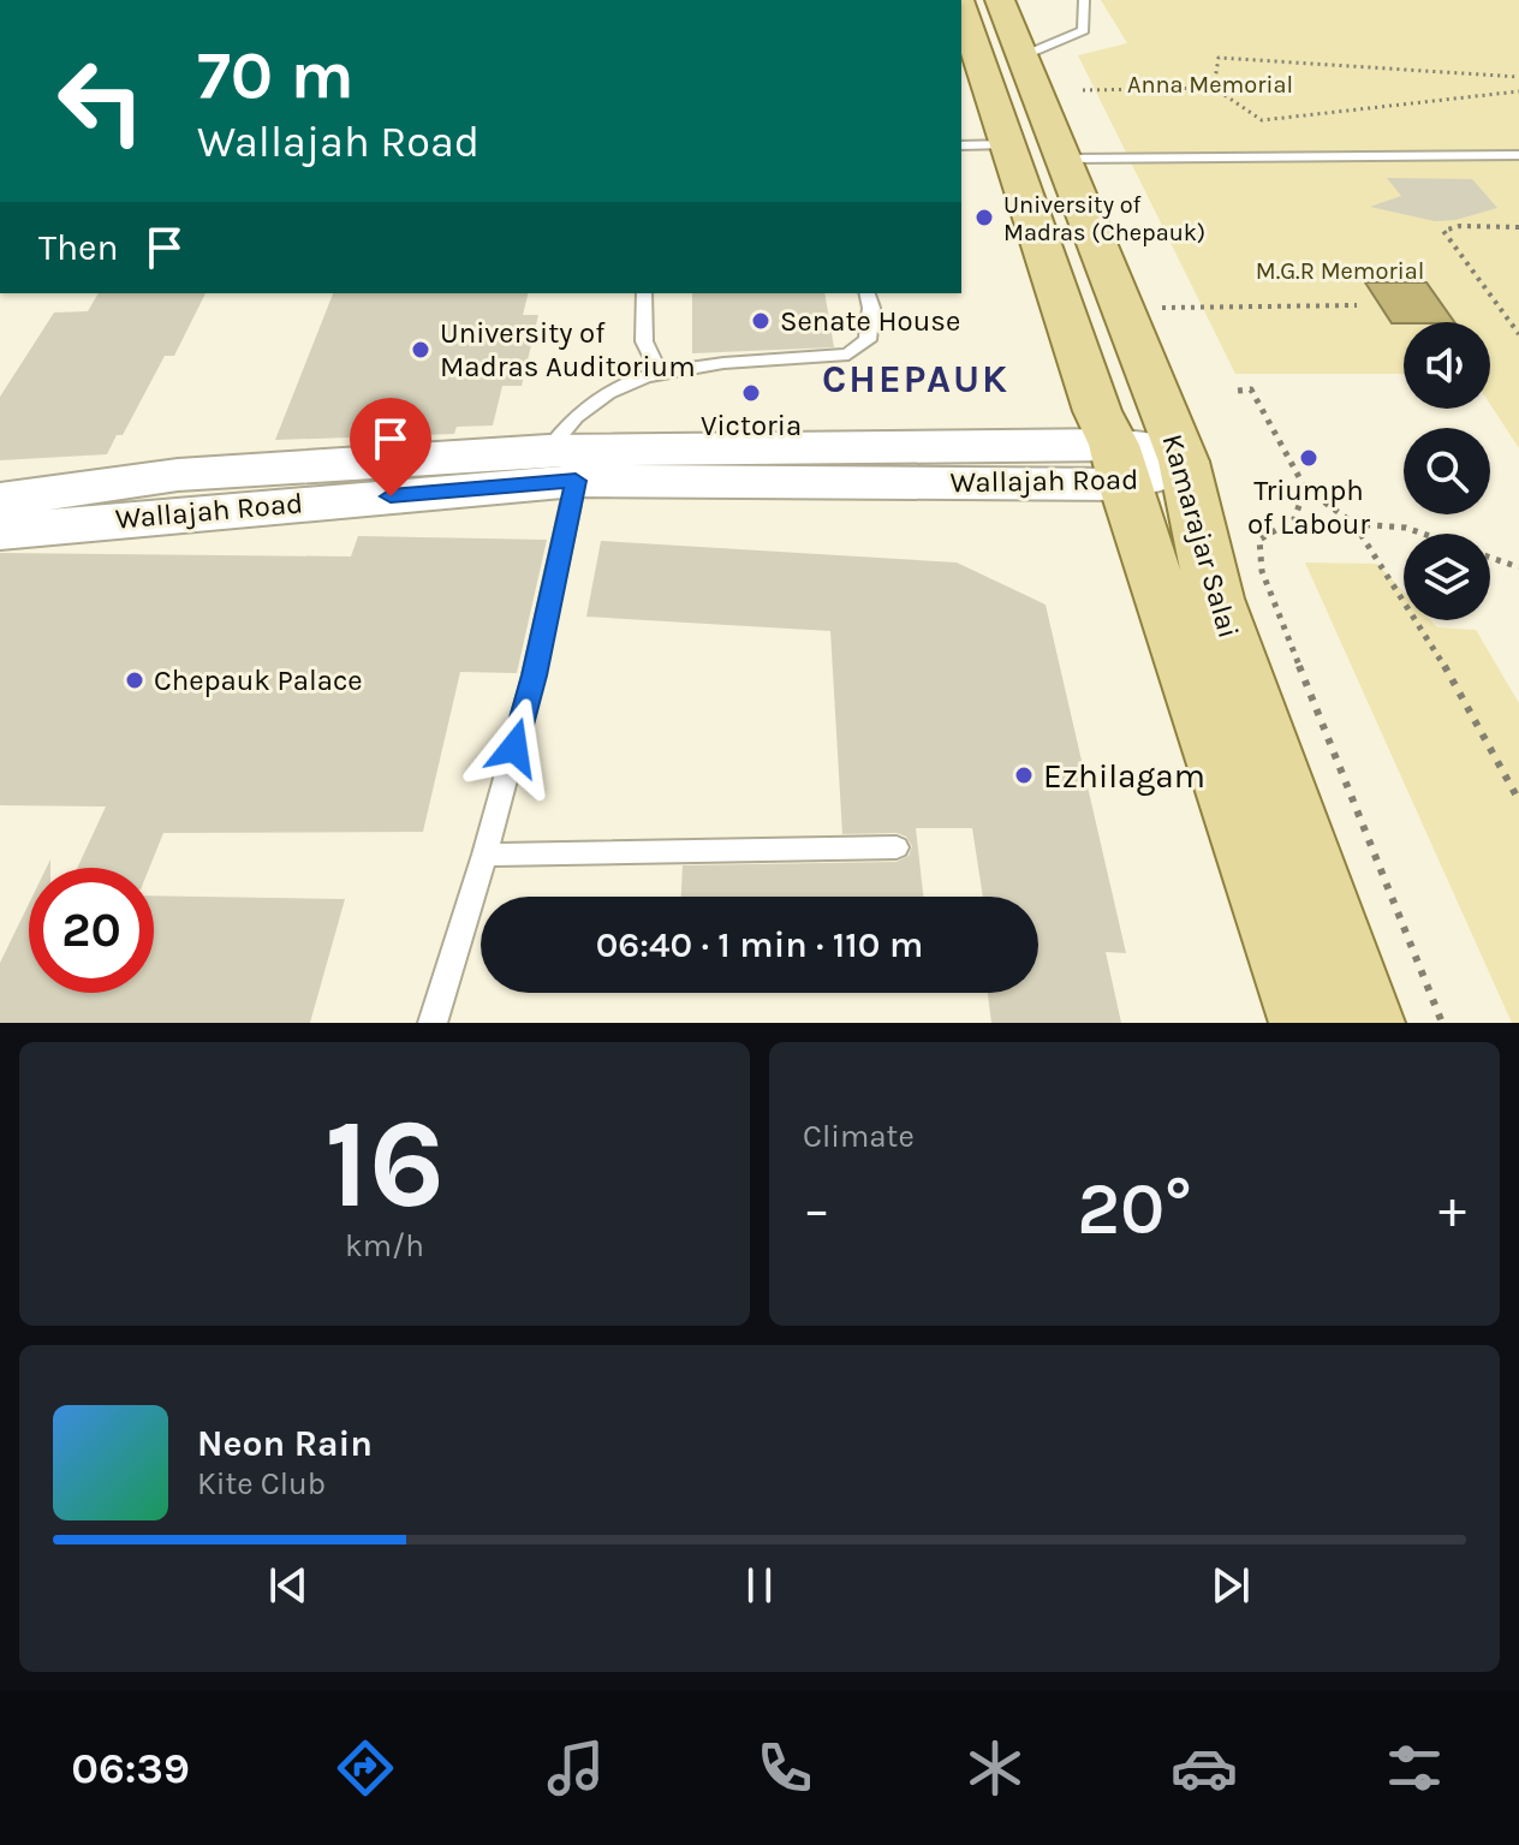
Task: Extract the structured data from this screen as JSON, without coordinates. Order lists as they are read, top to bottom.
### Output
{
  "streets": {
    "main road": ["Wallajah Road", "Kamarajar Salai"]
  },
  "crossings": [
    ["Wallajah Road", "Kamarajar Salai"]
  ],
  "districts": ["CHEPAUK"],
  "parks": ["Anna Memorial", "M.G.R Memorial"],
  "places": [
    "University of Madras (Chepauk)",
    "Senate House",
    "University of Madras Auditorium",
    "Victoria",
    "Triumph of Labour",
    "Chepauk Palace",
    "Ezhilagam"
  ],
  "page": {
    "turn": ["70 m", "Wallajah Road"],
    "then": "Then",
    "limit": "20",
    "trip": "06:40 · 1 min · 110 m",
    "tile": [
      ["16", "km/h"],
      "Climate"
    ],
    "heat": ["−", "20°", "+"],
    "song": ["Neon Rain", "Kite Club"],
    "tabs": "06:39"
  }
}
